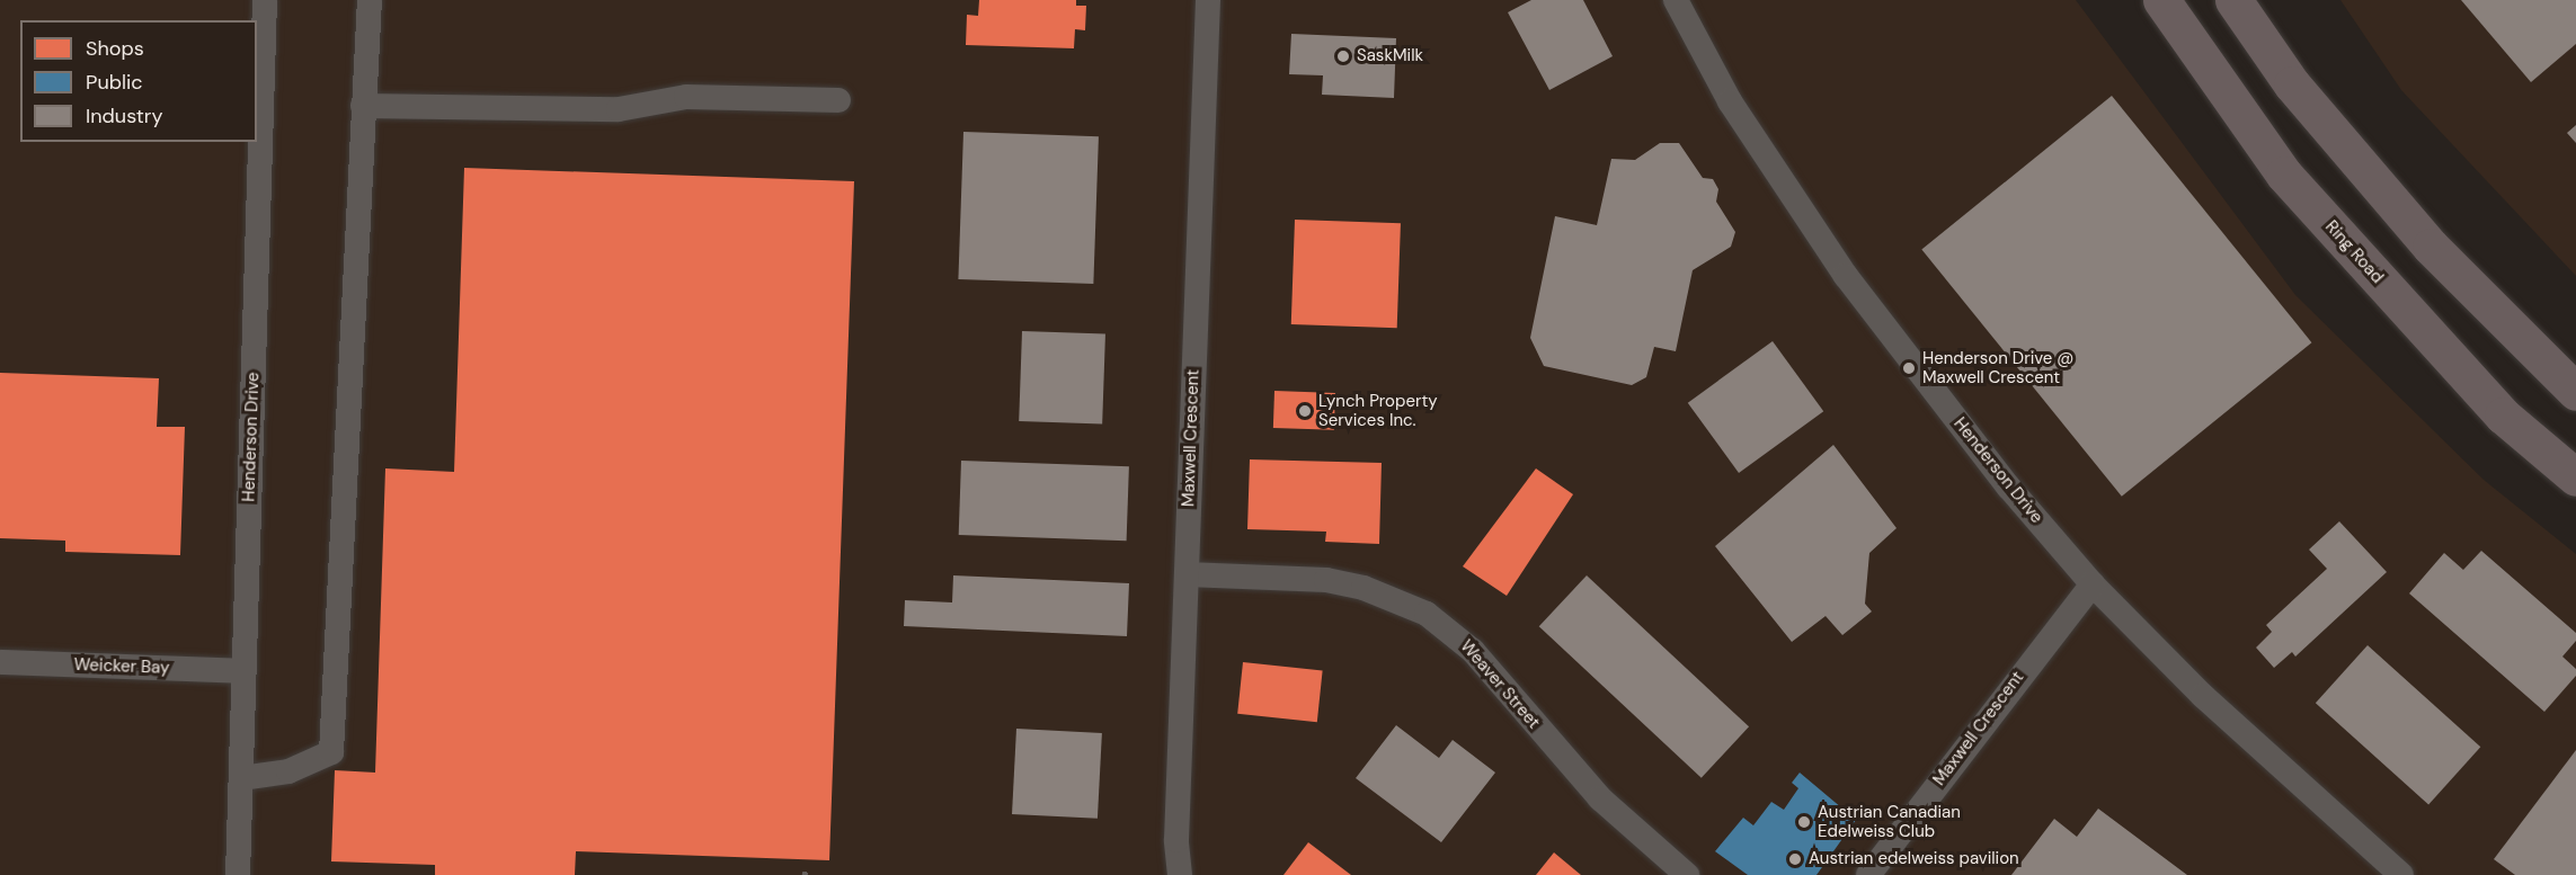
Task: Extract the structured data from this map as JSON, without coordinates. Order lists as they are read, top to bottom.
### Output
{
  "streets": {
    "highway": ["Ring Road"],
    "street": [
      "Henderson Drive",
      "Maxwell Crescent",
      "Weicker Bay",
      "Weaver Street"
    ]
  },
  "crossings": [
    ["Henderson Drive", "Maxwell Crescent"],
    ["Henderson Drive", "Weicker Bay"],
    ["Maxwell Crescent", "Weaver Street"]
  ],
  "places": [
    "SaskMilk",
    "Henderson Drive @ Maxwell Crescent",
    "Lynch Property Services Inc.",
    "Austrian Canadian Edelweiss Club",
    "Austrian edelweiss pavilion"
  ],
  "legend": ["Shops", "Public", "Industry"]
}
